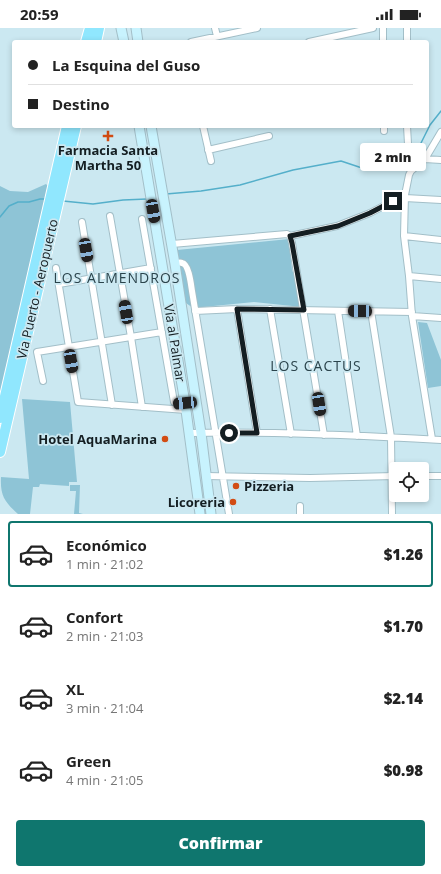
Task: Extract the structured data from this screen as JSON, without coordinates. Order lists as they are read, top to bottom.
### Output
{
  "streets": {
    "main road": ["Via Puerto - Aeropuerto", "Vía al Palmar"]
  },
  "districts": ["LOS ALMENDROS", "LOS CACTUS"],
  "places": {
    "health": ["Farmacia Santa Martha 50"],
    "other": ["Hotel AquaMarina", "Pizzeria", "Licoreria"]
  },
  "page": {
    "status": "20:59",
    "banner": ["La Esquina del Guso", "Destino"],
    "bubble": "2 min",
    "list": [
      {
        "name": "Económico",
        "note": "1 min · 21:02",
        "value": "$1.26"
      },
      {
        "name": "Confort",
        "note": "2 min · 21:03",
        "value": "$1.70"
      },
      {
        "name": "XL",
        "note": "3 min · 21:04",
        "value": "$2.14"
      },
      {
        "name": "Green",
        "note": "4 min · 21:05",
        "value": "$0.98"
      }
    ],
    "buttons": "Confirmar"
  }
}
